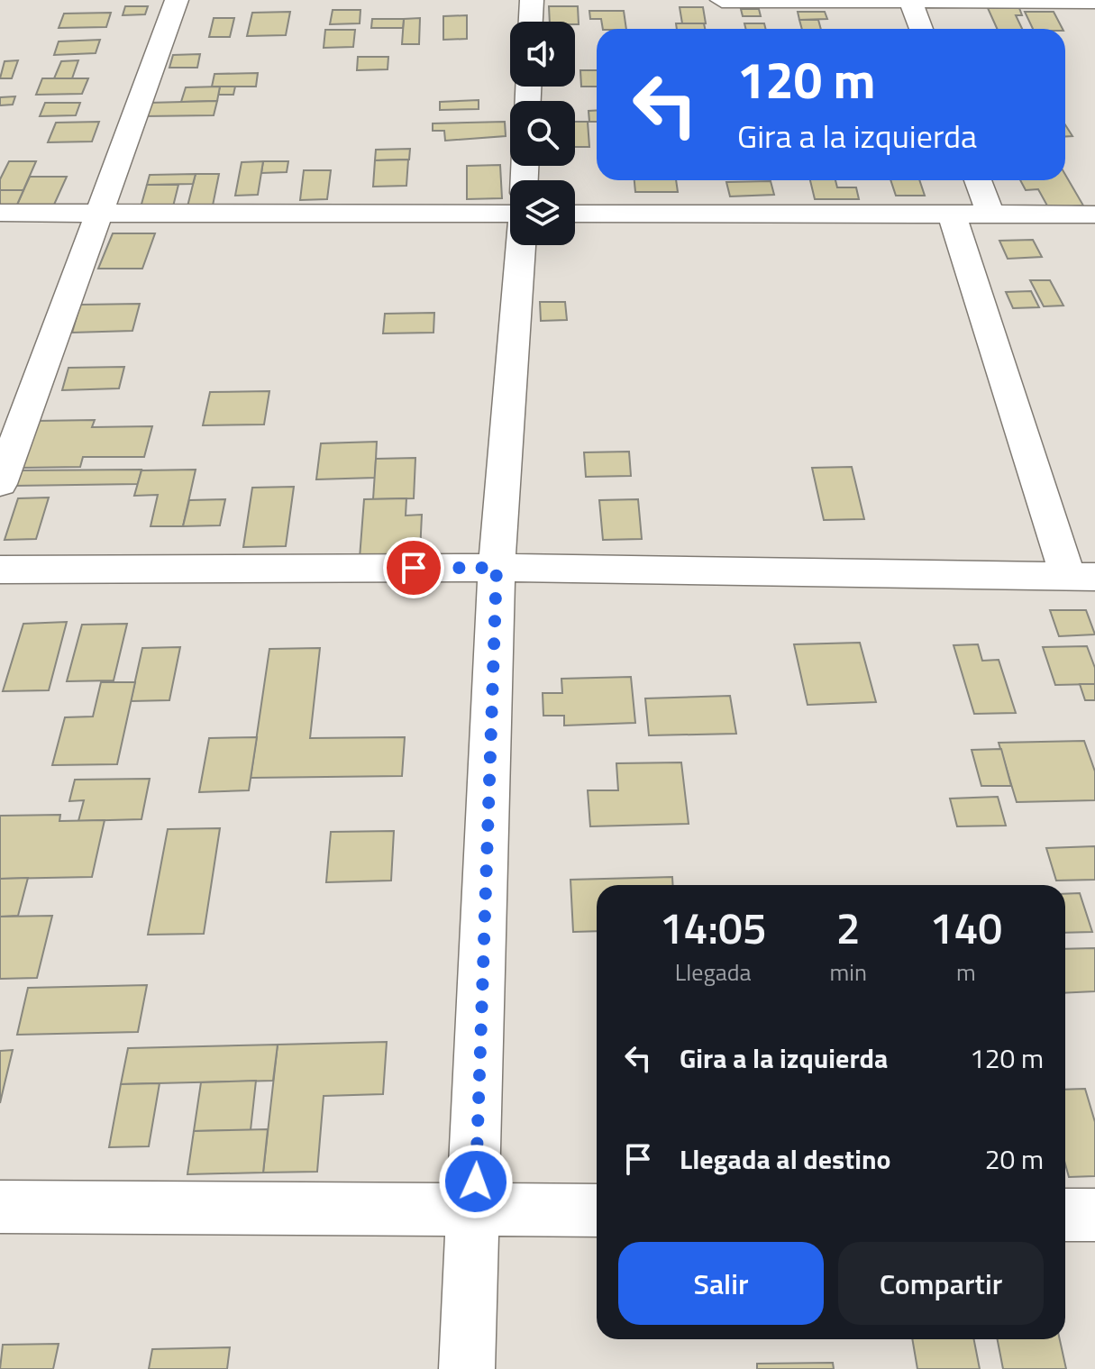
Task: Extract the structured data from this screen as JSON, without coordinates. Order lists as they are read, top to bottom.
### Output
{
  "page": {
    "turn": ["120 m", "Gira a la izquierda"],
    "eta": [
      "14:05",
      "Llegada",
      "2",
      "min",
      "140",
      "m"
    ],
    "list": [
      {
        "name": "Gira a la izquierda",
        "value": "120 m"
      },
      {
        "name": "Llegada al destino",
        "value": "20 m"
      }
    ],
    "buttons": ["Salir", "Compartir"]
  }
}
